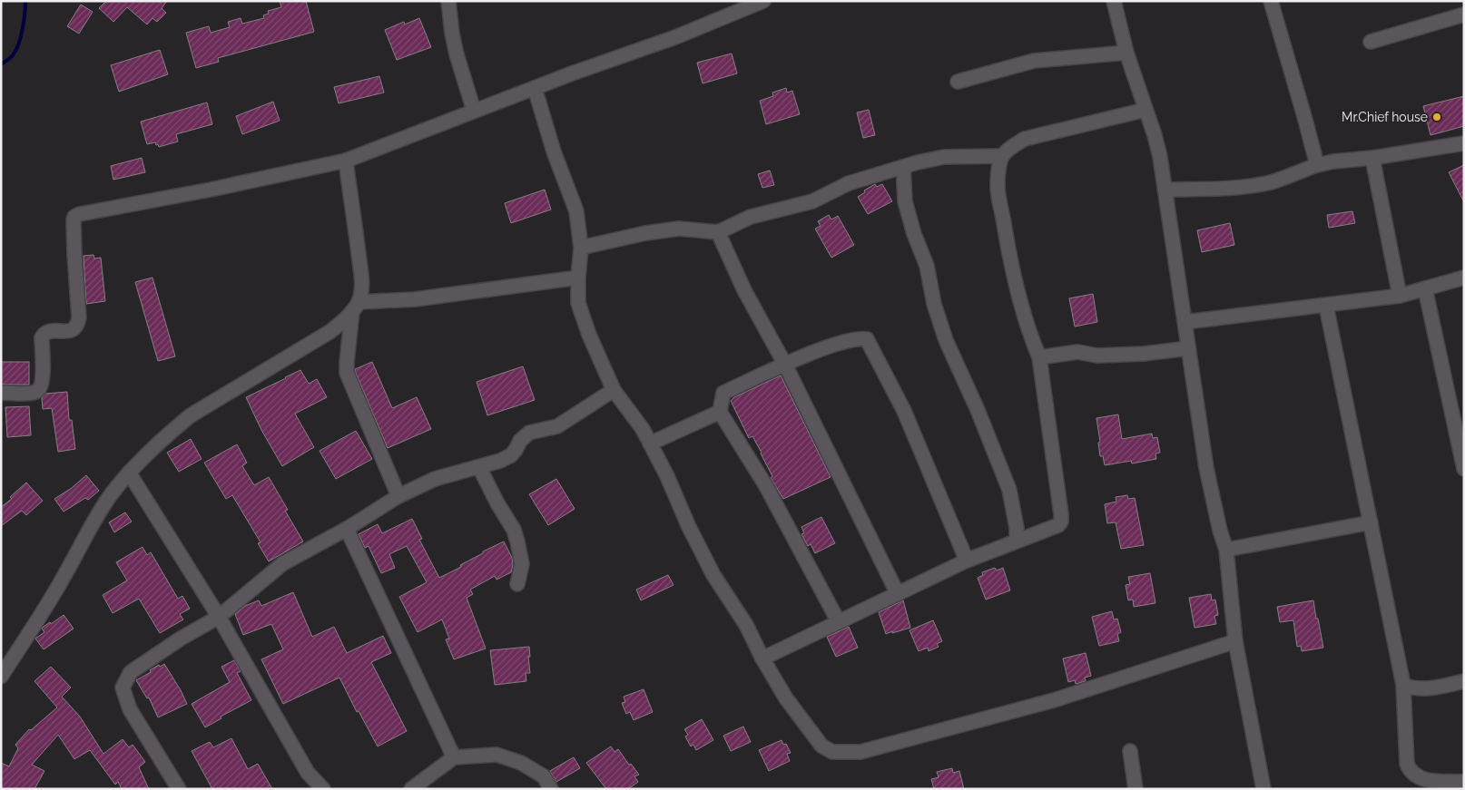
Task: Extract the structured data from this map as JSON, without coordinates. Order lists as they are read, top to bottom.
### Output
{
  "places": ["Mr.Chief house"]
}
